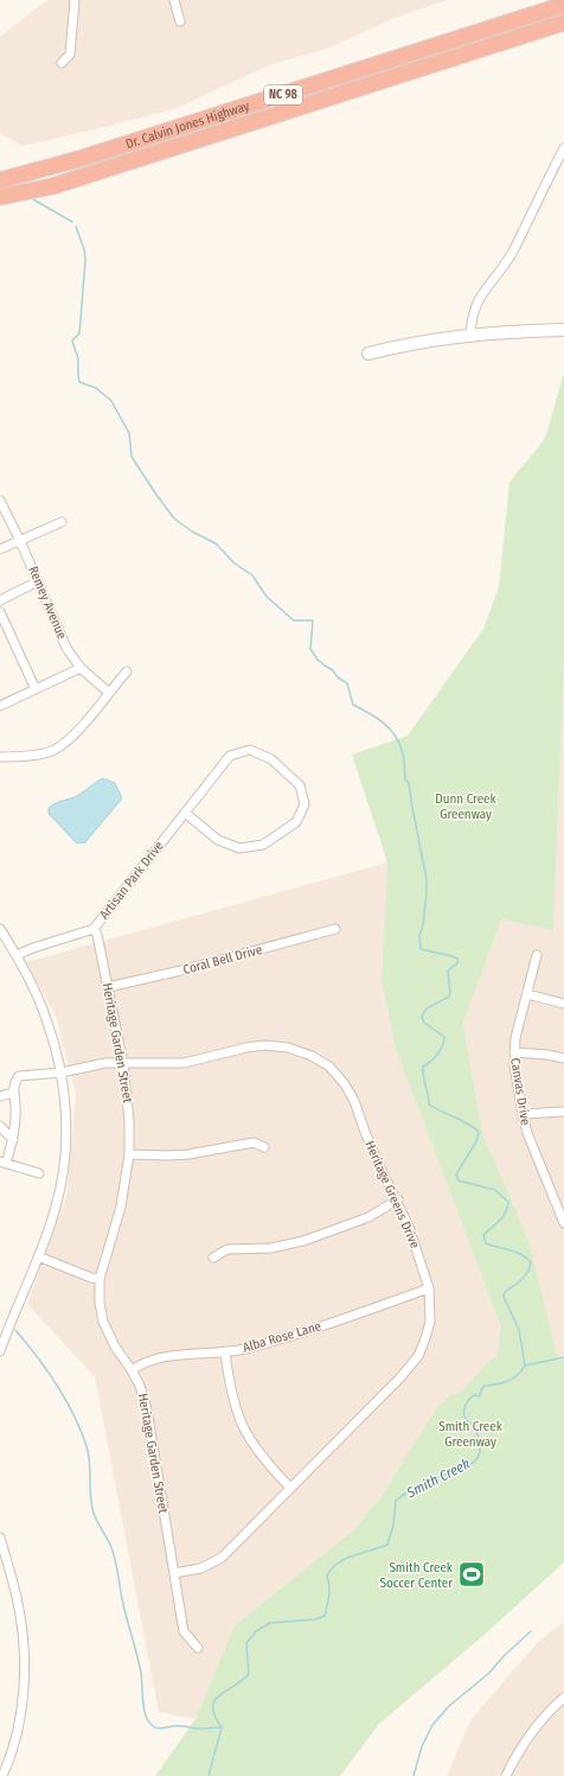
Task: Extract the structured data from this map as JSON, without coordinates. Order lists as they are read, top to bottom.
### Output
{
  "streets": {
    "highway": ["NC 98", "Dr. Calvin Jones Highway"],
    "street": [
      "Remey Avenue",
      "Artisan Park Drive",
      "Coral Bell Drive",
      "Heritage Garden Street",
      "Canvas Drive",
      "Heritage Greens Drive",
      "Alba Rose Lane"
    ]
  },
  "crossings": [
    ["Artisan Park Drive", "Heritage Garden Street"],
    ["Coral Bell Drive", "Heritage Garden Street"],
    ["Heritage Garden Street", "Heritage Greens Drive"],
    ["Heritage Garden Street", "Alba Rose Lane"],
    ["Heritage Greens Drive", "Alba Rose Lane"]
  ],
  "water": ["Smith Creek"],
  "parks": ["Dunn Creek Greenway", "Smith Creek Greenway"],
  "places": {
    "sports": ["Smith Creek Soccer Center"]
  }
}
